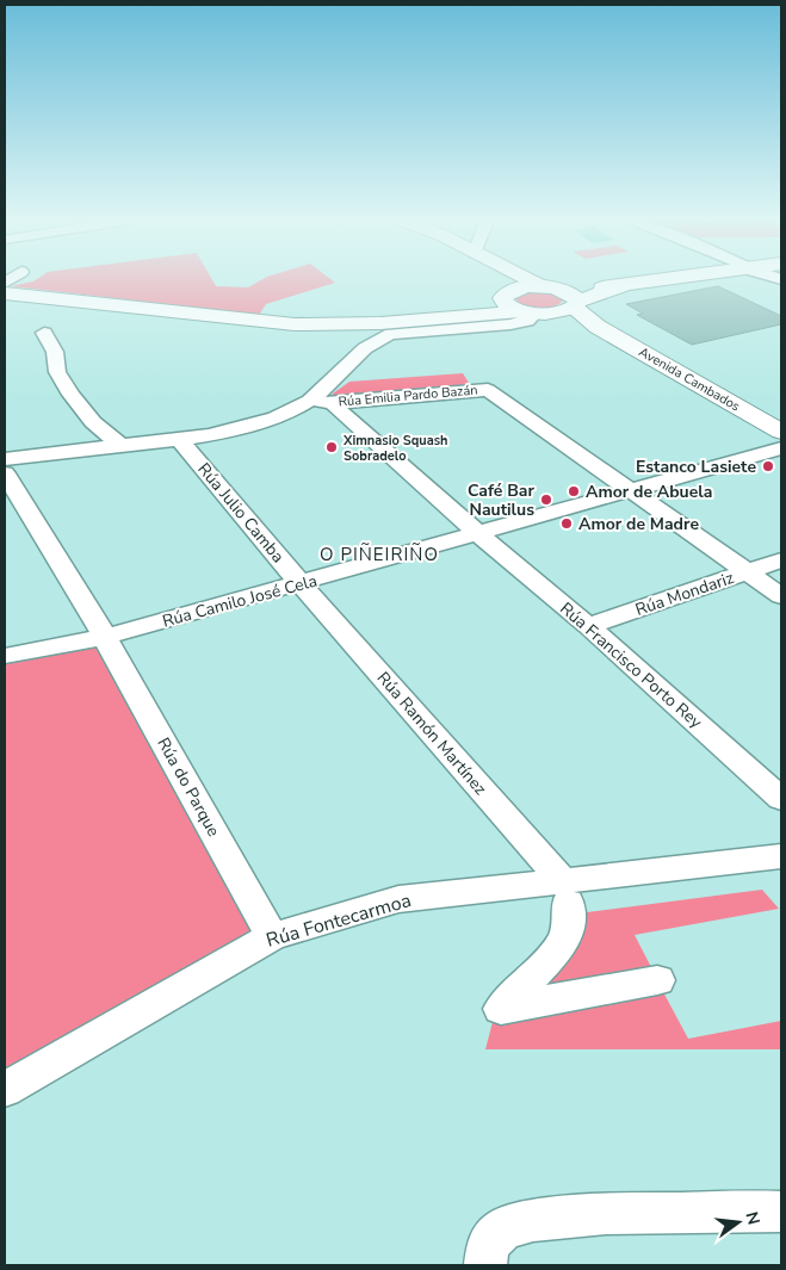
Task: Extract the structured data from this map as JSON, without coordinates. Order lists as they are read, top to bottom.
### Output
{
  "streets": {
    "main road": ["Avenida Cambados"],
    "street": [
      "Rúa Emilia Pardo Bazán",
      "Rúa Julio Camba",
      "Rúa Mondariz",
      "Rúa Camilo José Cela",
      "Rúa Francisco Porto Rey",
      "Rúa Ramón Martínez",
      "Rúa do Parque",
      "Rúa Fontecarmoa"
    ]
  },
  "crossings": [
    ["Rúa Emilia Pardo Bazán", "Rúa Mondariz"],
    ["Rúa Emilia Pardo Bazán", "Rúa Camilo José Cela"],
    ["Rúa Emilia Pardo Bazán", "Rúa Francisco Porto Rey"],
    ["Rúa Julio Camba", "Rúa Camilo José Cela"],
    ["Rúa Julio Camba", "Rúa Ramón Martínez"],
    ["Rúa Mondariz", "Rúa Francisco Porto Rey"],
    ["Rúa Camilo José Cela", "Rúa Francisco Porto Rey"],
    ["Rúa Camilo José Cela", "Rúa Ramón Martínez"],
    ["Rúa Camilo José Cela", "Rúa do Parque"],
    ["Rúa Ramón Martínez", "Rúa Fontecarmoa"],
    ["Rúa do Parque", "Rúa Fontecarmoa"]
  ],
  "districts": ["O PIÑEIRIÑO"],
  "places": [
    "Ximnasio Squash Sobradelo",
    "Estanco Lasiete",
    "Amor de Abuela",
    "Café Bar Nautilus",
    "Amor de Madre"
  ],
  "north": "right"
}
